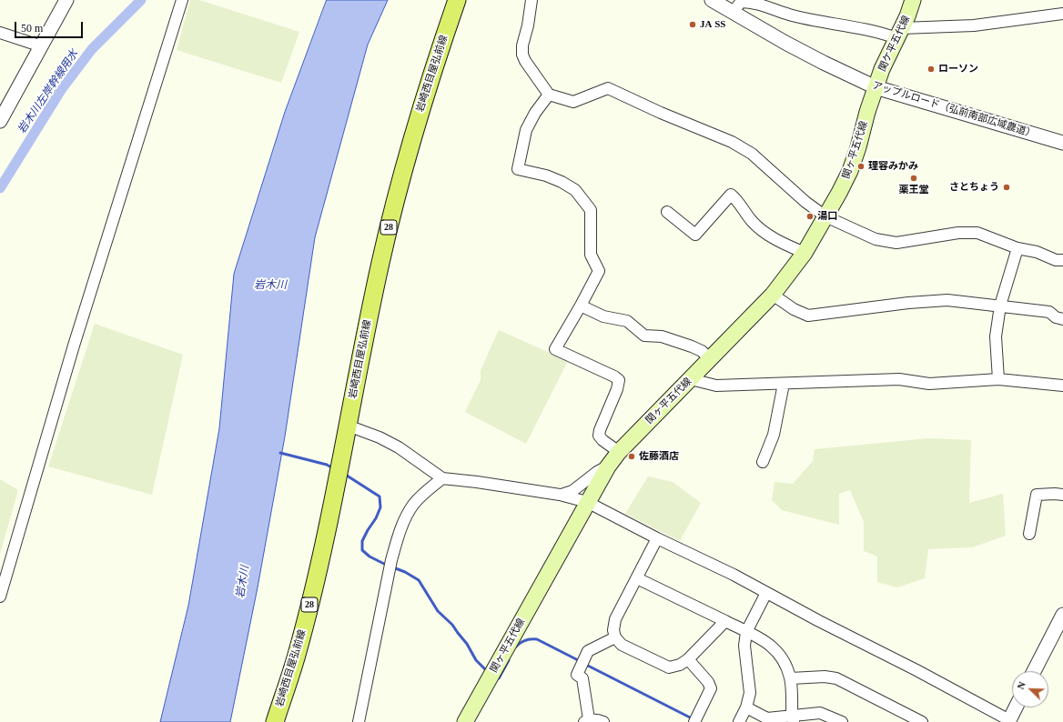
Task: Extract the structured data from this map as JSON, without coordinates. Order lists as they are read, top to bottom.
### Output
{
  "streets": {
    "main road": [
      "関ケ平五代線",
      "岩崎西目屋弘前線",
      "関ヶ平五代線",
      "28"
    ],
    "street": ["アップルロード（弘前南部広域農道）"]
  },
  "crossings": [
    ["関ケ平五代線", "アップルロード（弘前南部広域農道）"],
    ["関ケ平五代線", "関ヶ平五代線"],
    ["アップルロード（弘前南部広域農道）", "関ヶ平五代線"]
  ],
  "water": ["岩木川左岸幹線用水", "岩木川"],
  "places": [
    "JA SS",
    "ローソン",
    "理容みかみ",
    "薬王堂",
    "さとちょう",
    "湯口",
    "佐藤酒店"
  ],
  "scale_bar": "50 m",
  "north": "top left"
}
